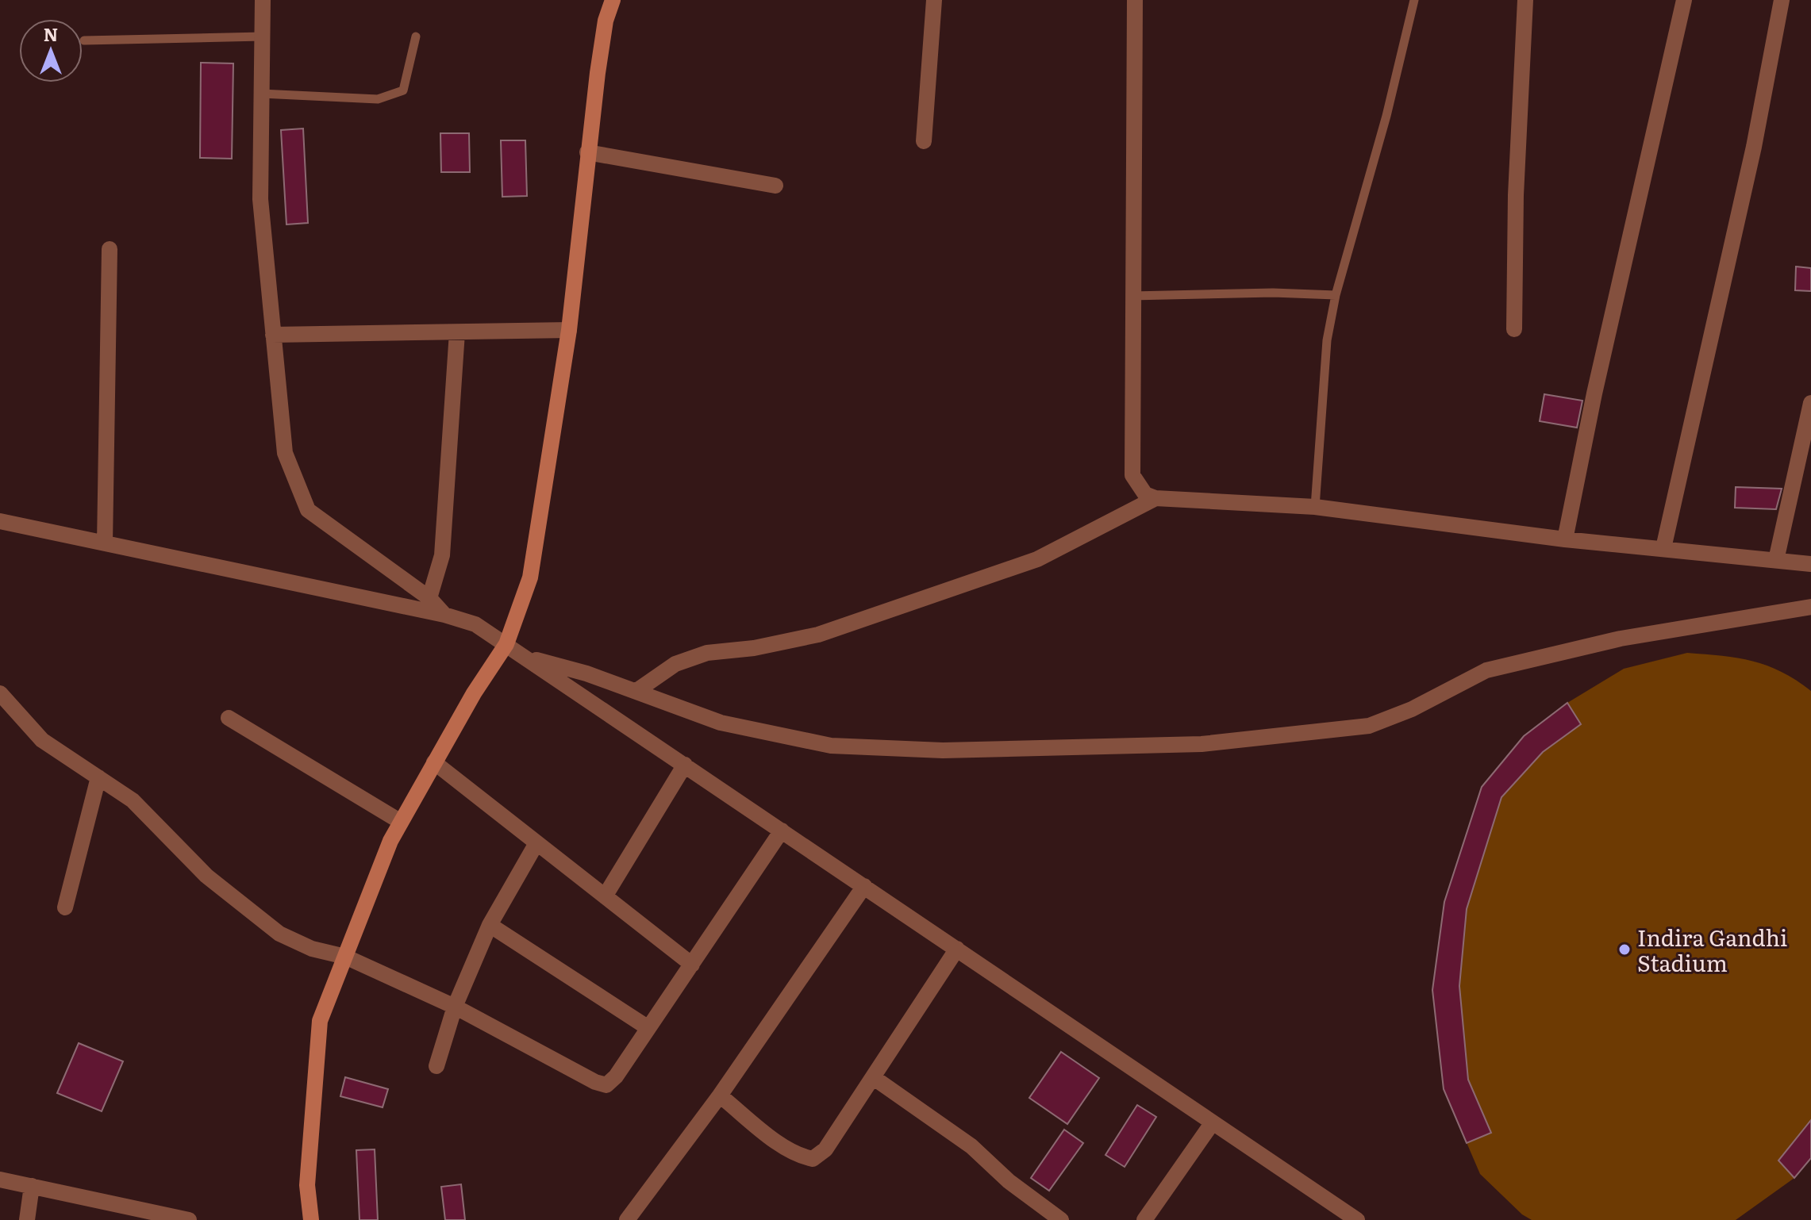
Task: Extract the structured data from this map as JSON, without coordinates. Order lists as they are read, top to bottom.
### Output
{
  "places": ["Indira Gandhi Stadium"],
  "north": "top"
}
